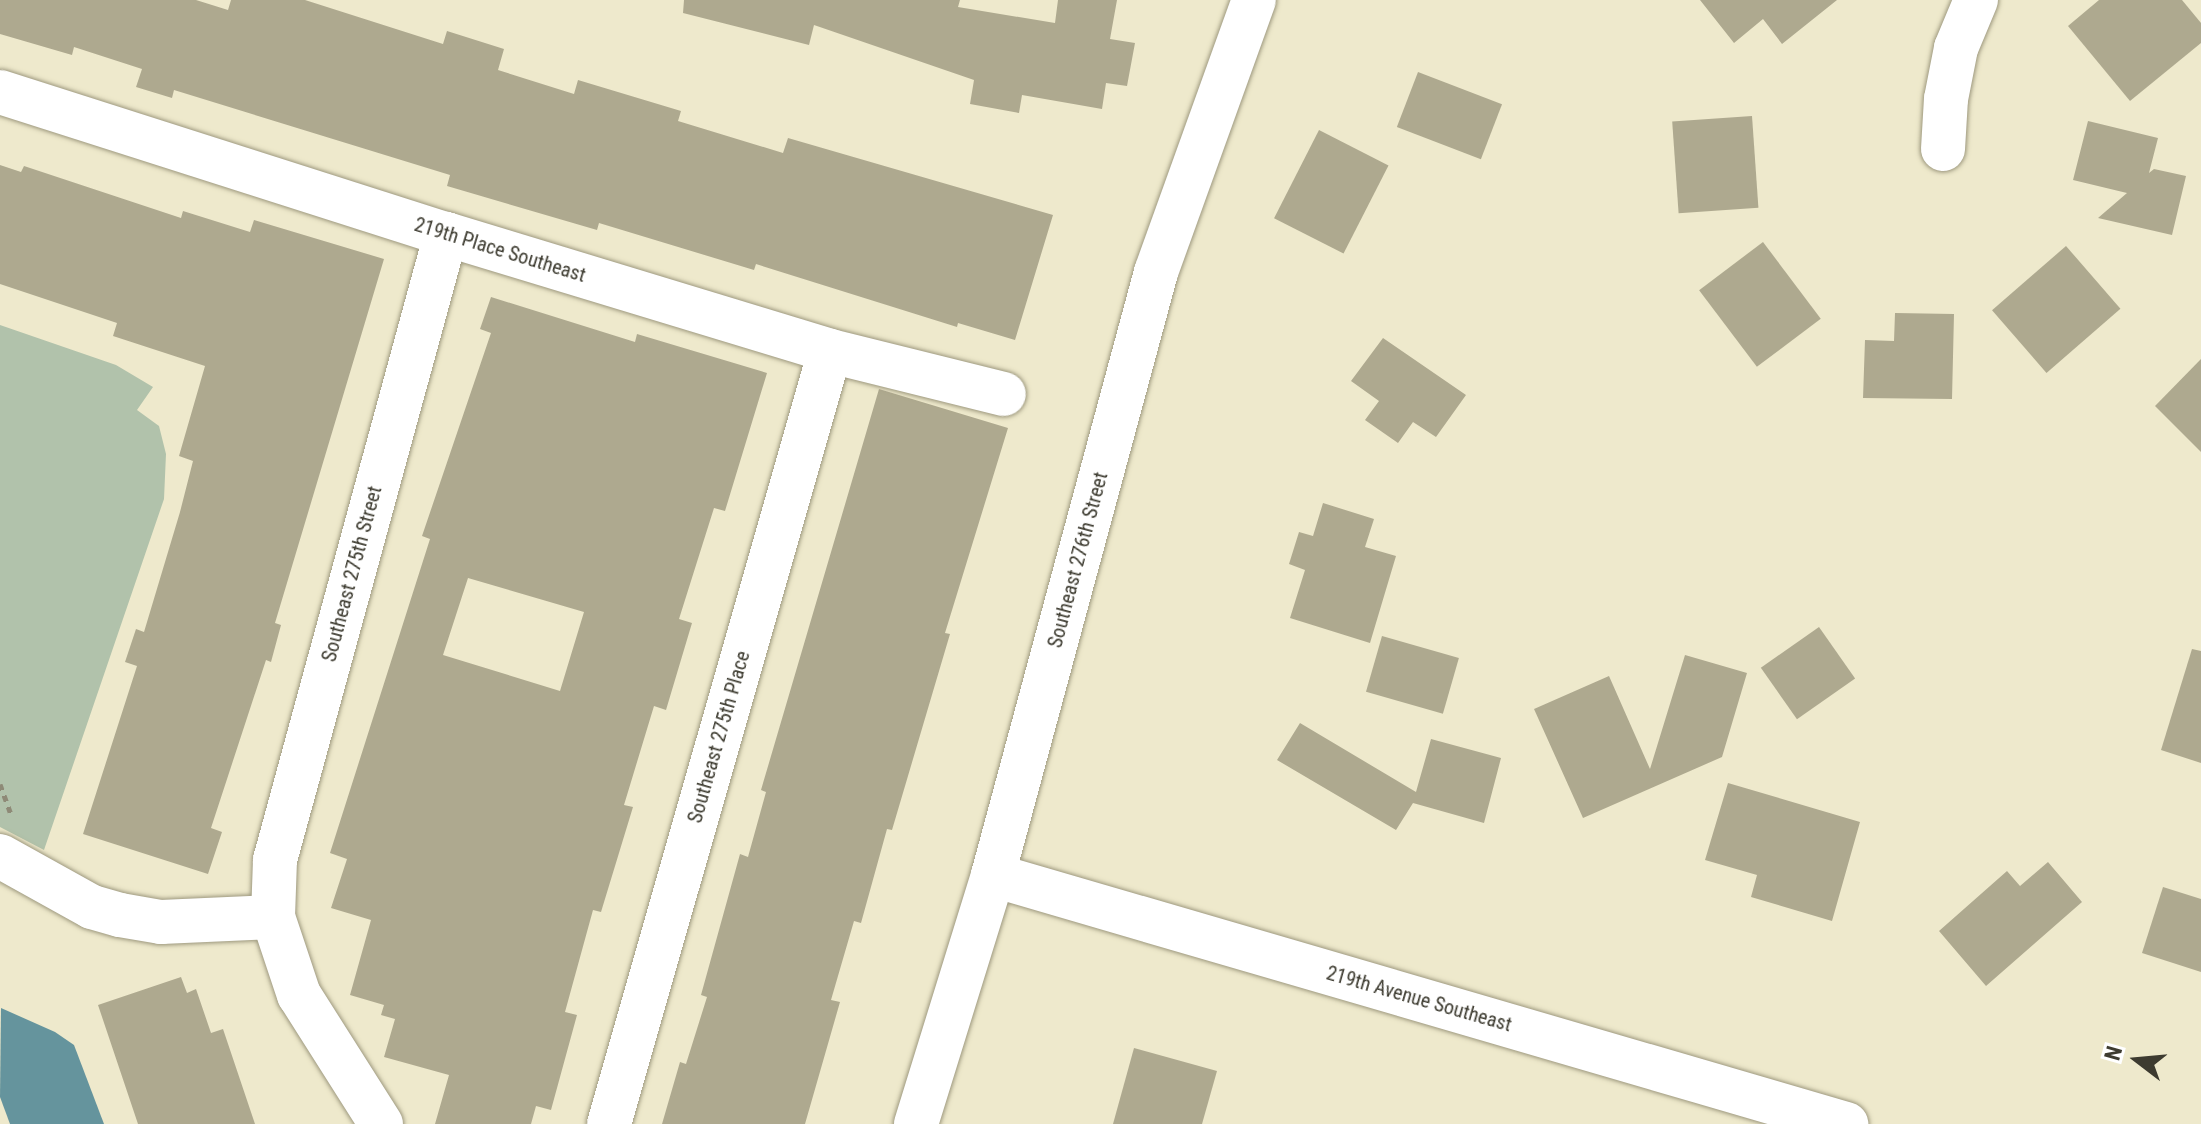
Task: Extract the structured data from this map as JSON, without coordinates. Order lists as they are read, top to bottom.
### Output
{
  "streets": {
    "street": [
      "219th Place Southeast",
      "Southeast 276th Street",
      "Southeast 275th Street",
      "Southeast 275th Place",
      "219th Avenue Southeast"
    ]
  },
  "crossings": [
    ["219th Place Southeast", "Southeast 275th Street"],
    ["219th Place Southeast", "Southeast 275th Place"],
    ["Southeast 276th Street", "219th Avenue Southeast"]
  ],
  "north": "left"
}
